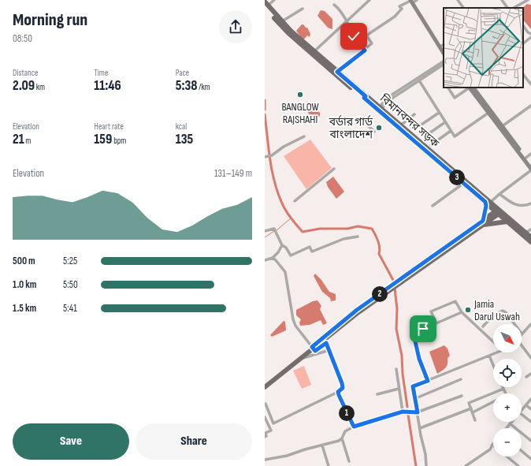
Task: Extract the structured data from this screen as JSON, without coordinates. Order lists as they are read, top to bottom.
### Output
{
  "streets": {
    "main road": ["বিমানবন্দর সড়ক"]
  },
  "places": ["BANGLOW RAJSHAHI", "বর্ডার গার্ড বাংলাদেশ", "Jamia Darul Uswah"],
  "north": "bottom right",
  "page": {
    "heading": ["Morning run", "08:50"],
    "stats": [
      ["Distance", "2.09 km"],
      ["Time", "11:46"],
      ["Pace", "5:38 /km"],
      ["Elevation", "21 m"],
      ["Heart rate", "159 bpm"],
      ["kcal", "135"]
    ],
    "chart": ["Elevation", "131–149 m"],
    "pins": ["3", "2", "1"],
    "list": [
      {
        "name": "500 m",
        "note": "5:25"
      },
      {
        "name": "1.0 km",
        "note": "5:50"
      },
      {
        "name": "1.5 km",
        "note": "5:41"
      }
    ],
    "map_buttons": ["+", "−"],
    "buttons": ["Save", "Share"]
  }
}
